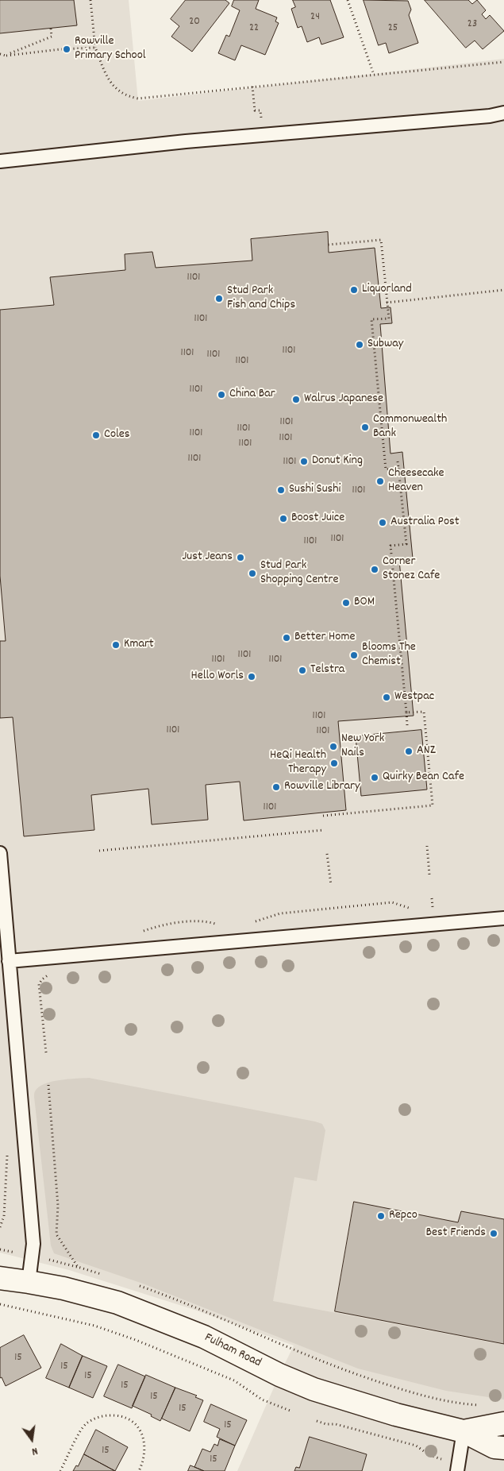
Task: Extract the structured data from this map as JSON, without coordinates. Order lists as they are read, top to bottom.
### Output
{
  "streets": {
    "street": ["Fulham Road"]
  },
  "places": [
    "Rowville Primary School",
    "Liquorland",
    "Stud Park Fish and Chips",
    "Subway",
    "China Bar",
    "Walrus Japanese",
    "Commonwealth Bank",
    "Coles",
    "Donut King",
    "Cheesecake Heaven",
    "Sushi Sushi",
    "Boost Juice",
    "Australia Post",
    "Just Jeans",
    "Corner Stonez Cafe",
    "Stud Park Shopping Centre",
    "BOM",
    "Better Home",
    "Kmart",
    "Blooms The Chemist",
    "Telstra",
    "Hello Worls",
    "Westpac",
    "New York Nails",
    "ANZ",
    "HeQi Health Therapy",
    "Quirky Bean Cafe",
    "Rowville Library",
    "Repco",
    "Best Friends"
  ],
  "house_numbers": [
    "24",
    "20",
    "23",
    "22",
    "25",
    "1101",
    "1101",
    "1101",
    "1101",
    "1101",
    "1101",
    "1101",
    "1101",
    "1101",
    "1101",
    "1101",
    "1101",
    "1101",
    "1101",
    "1101",
    "1101",
    "1101",
    "1101",
    "1101",
    "1101",
    "1101",
    "1101",
    "1101",
    "1101",
    "15",
    "15",
    "15",
    "15",
    "15",
    "15",
    "15",
    "15",
    "15"
  ],
  "north": "bottom"
}
